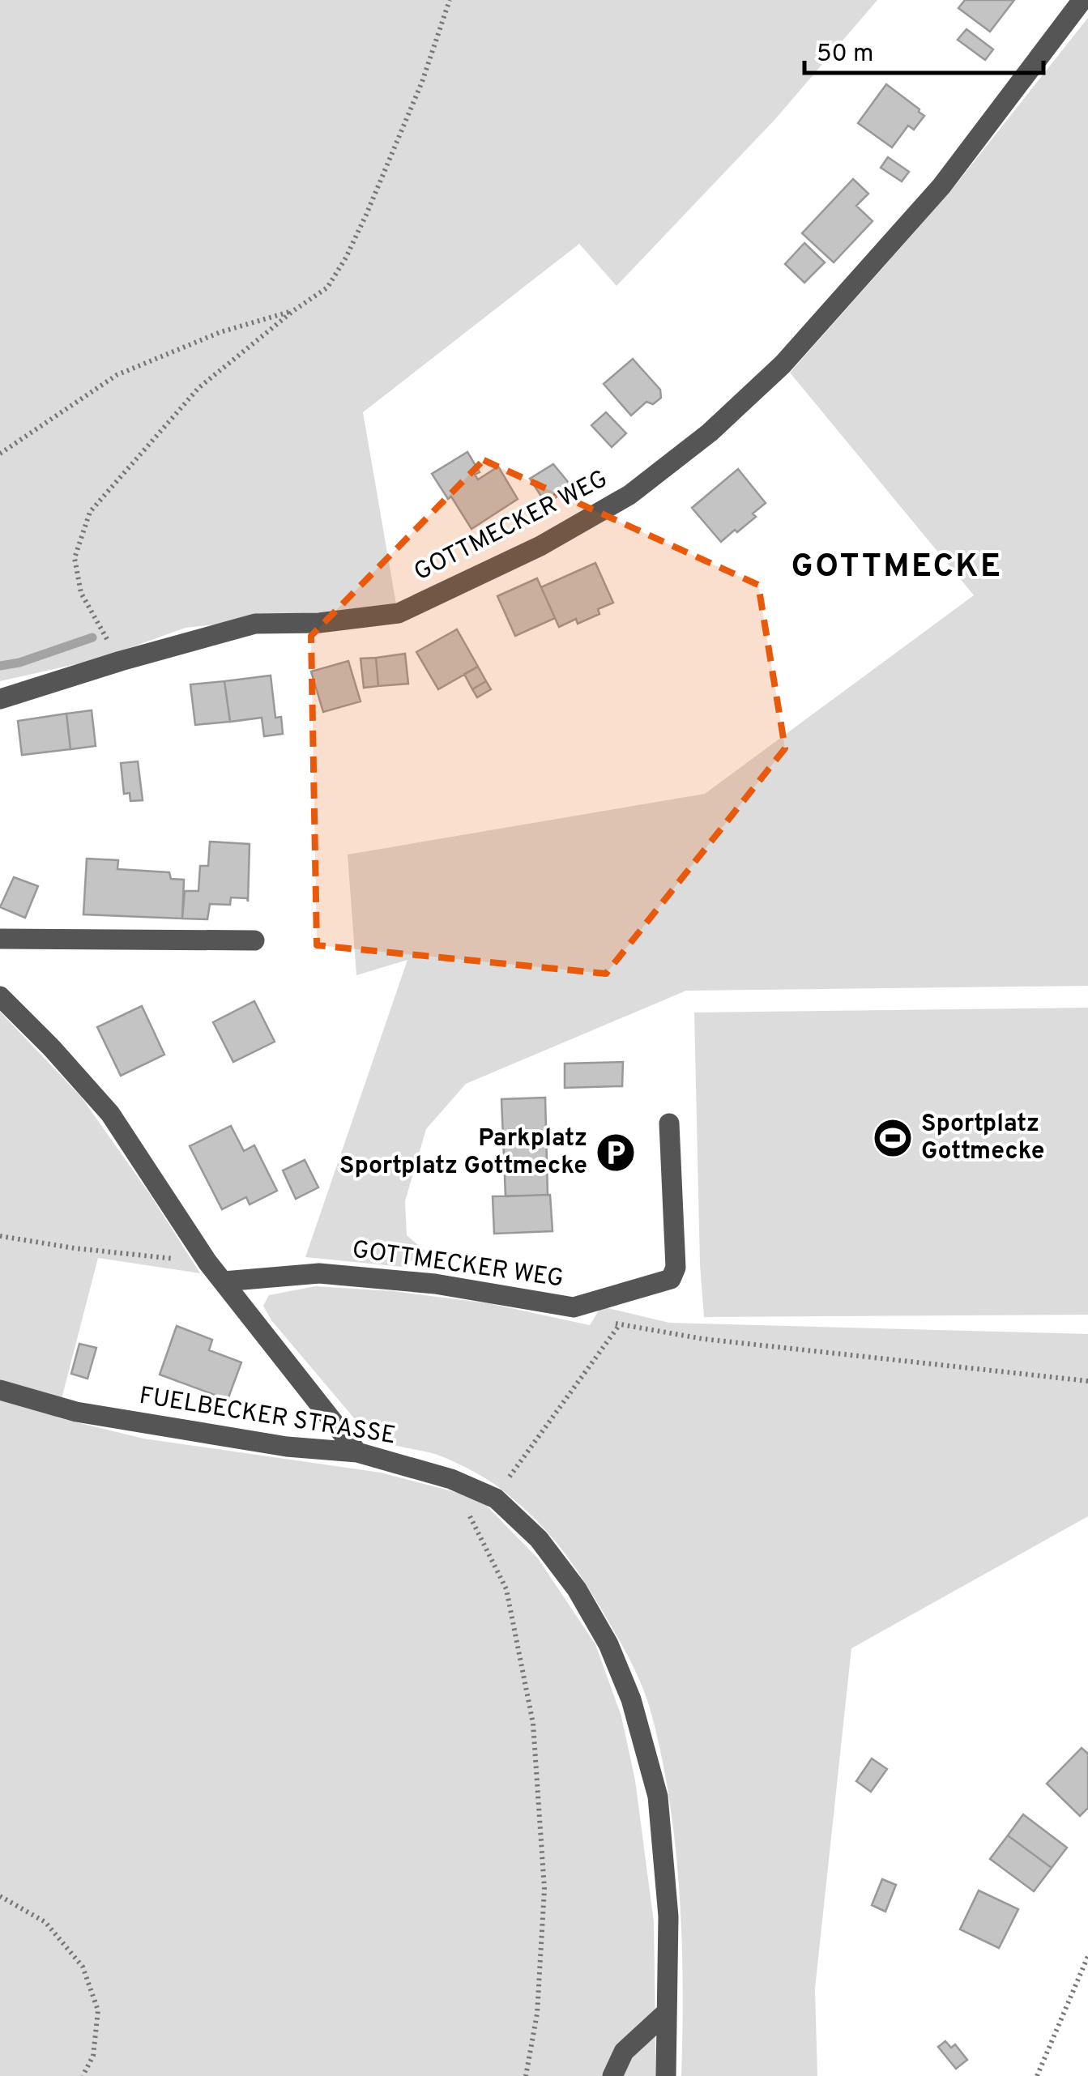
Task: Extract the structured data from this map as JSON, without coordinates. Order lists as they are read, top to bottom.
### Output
{
  "streets": {
    "street": ["GOTTMECKER WEG", "FUELBECKER STRASSE"]
  },
  "districts": ["GOTTMECKE"],
  "places": {
    "sports": ["Sportplatz Gottmecke"],
    "parking": ["Parkplatz Sportplatz Gottmecke"]
  },
  "scale_bar": "50 m"
}
